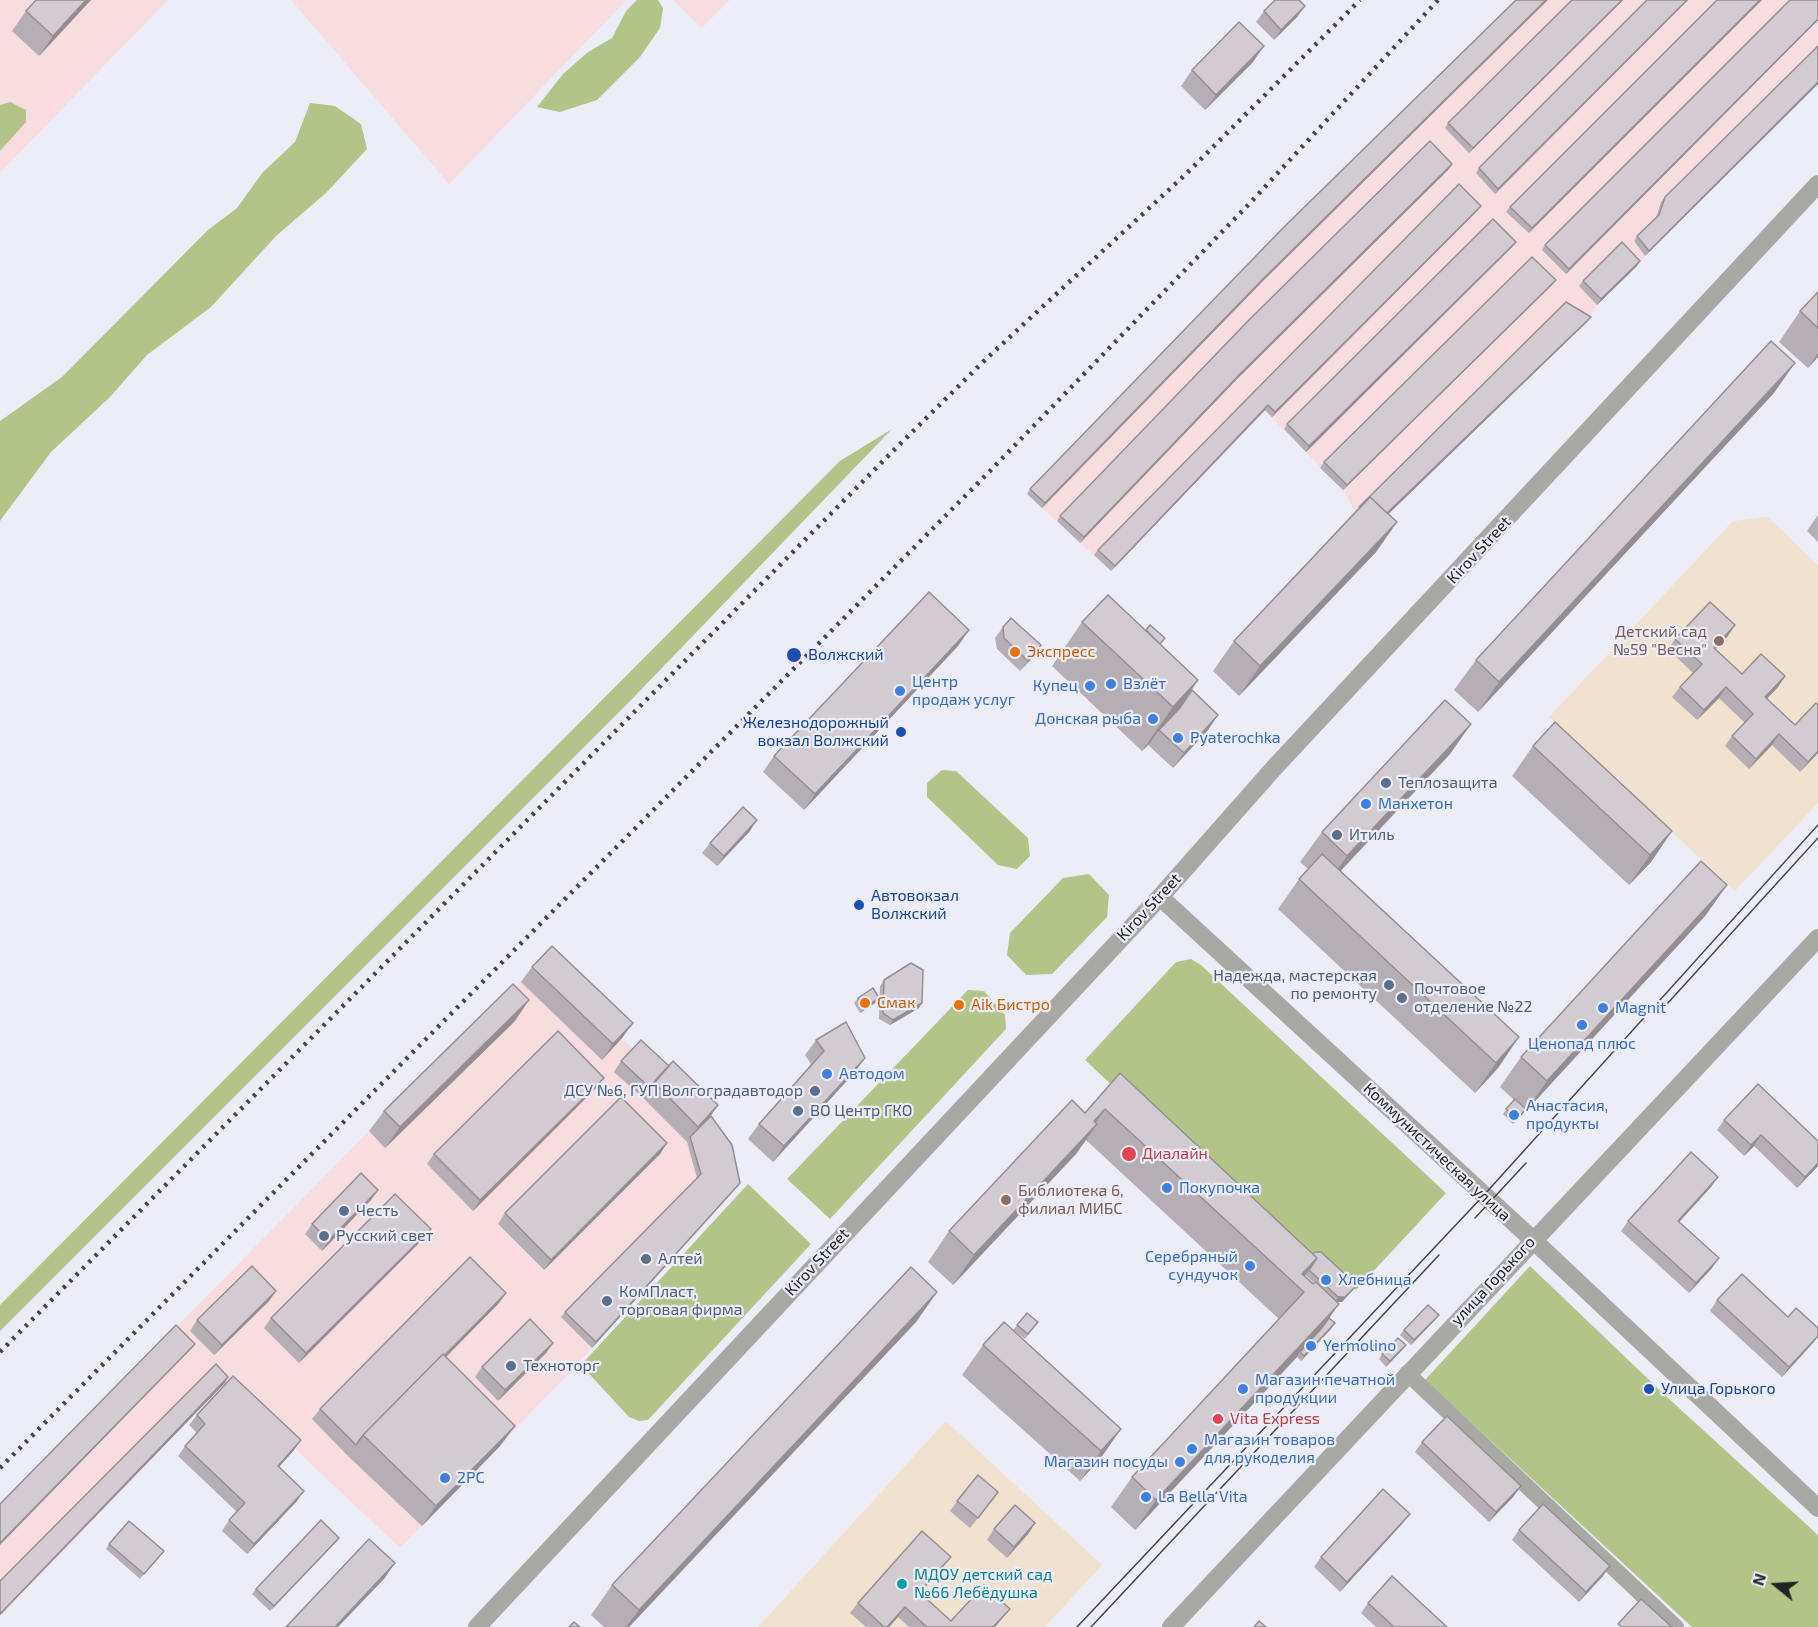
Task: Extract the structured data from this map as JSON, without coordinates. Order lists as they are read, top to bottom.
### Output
{
  "streets": {
    "street": ["Kirov Street", "Коммунистическая улица", "улица Горького"]
  },
  "crossings": [
    ["Kirov Street", "Коммунистическая улица"],
    ["Коммунистическая улица", "улица Горького"]
  ],
  "places": [
    "Детский сад №59 \"Весна\"",
    "Экспресс",
    "Волжский",
    "Взлёт",
    "Купец",
    "Центр продаж услуг",
    "Донская рыба",
    "Железнодорожный вокзал Волжский",
    "Pyaterochka",
    "Теплозащита",
    "Манхетон",
    "Итиль",
    "Автовокзал Волжский",
    "Надежда, мастерская по ремонту",
    "Почтовое отделение №22",
    "Смак",
    "Aik Бистро",
    "Magnit",
    "Ценопад плюс",
    "Автодом",
    "ДСУ №6, ГУП Волгоградавтодор",
    "ВО Центр ГКО",
    "Анастасия, продукты",
    "Диалайн",
    "Покупочка",
    "Библиотека 6, филиал МИБС",
    "Честь",
    "Русский свет",
    "Алтей",
    "Серебряный сундучок",
    "Хлебница",
    "КомПласт, торговая фирма",
    "Yermolino",
    "Техноторг",
    "Магазин печатной продукции",
    "Улица Горького",
    "Vita Express",
    "Магазин товаров для рукоделия",
    "Магазин посуды",
    "2РС",
    "La Bella Vita",
    "МДОУ детский сад №66 Лебёдушка"
  ],
  "north": "left"
}
